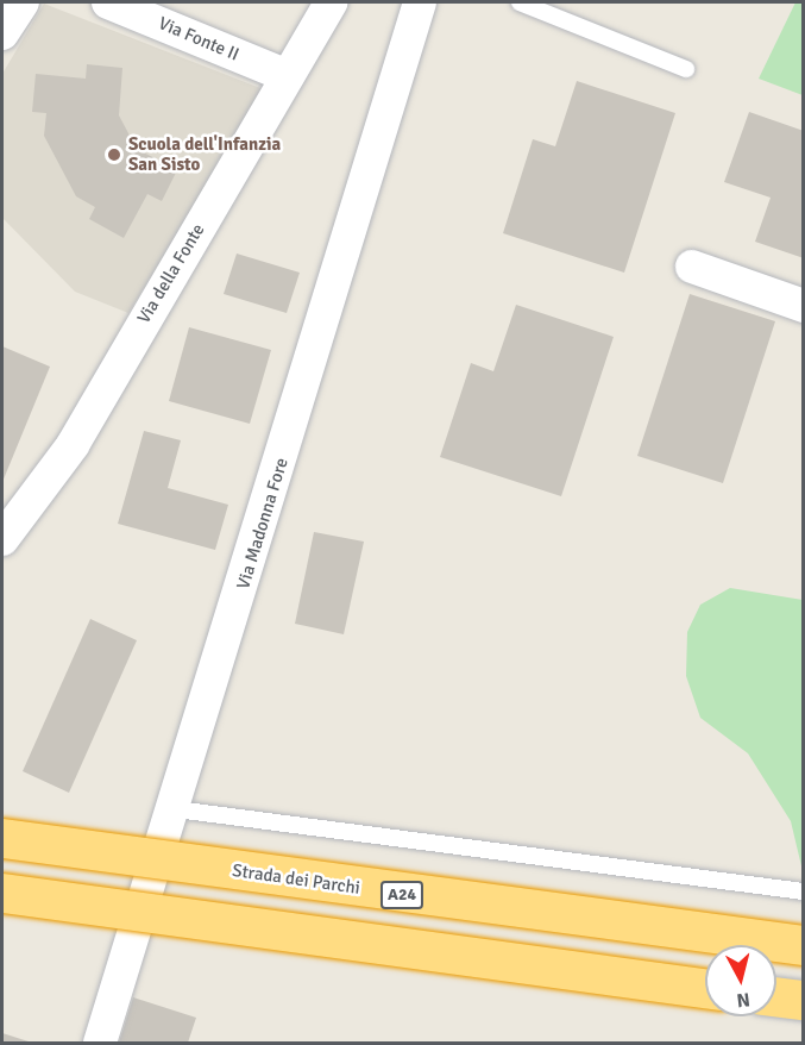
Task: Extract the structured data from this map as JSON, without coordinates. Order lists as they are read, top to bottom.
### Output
{
  "streets": {
    "highway": ["Strada dei Parchi", "A24"],
    "street": ["Via Fonte II", "Via della Fonte", "Via Madonna Fore"]
  },
  "crossings": [
    ["Via Fonte II", "Via della Fonte"]
  ],
  "places": ["Scuola dell'Infanzia San Sisto"],
  "north": "bottom"
}
